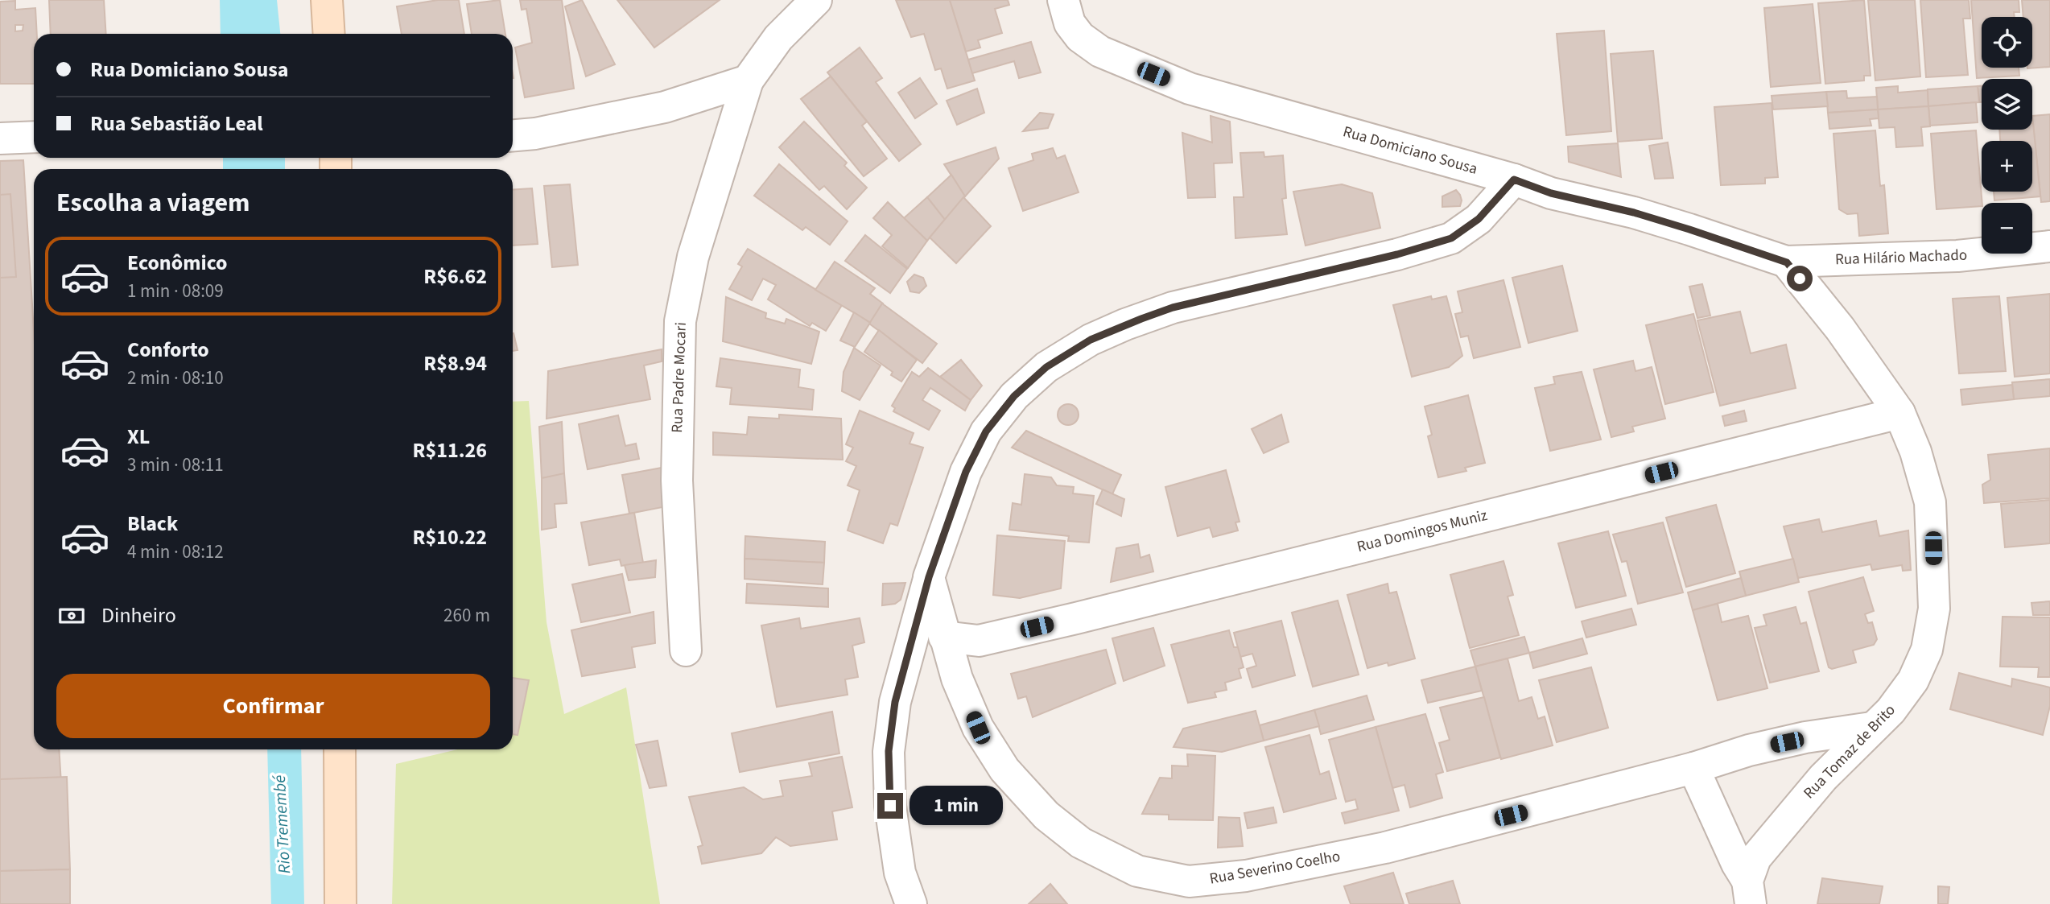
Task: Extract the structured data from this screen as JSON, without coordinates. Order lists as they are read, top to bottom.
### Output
{
  "streets": {
    "street": [
      "Rua Domiciano Sousa",
      "Rua Hilário Machado",
      "Rua Padre Mocari",
      "Rua Domingos Muniz",
      "Rua Tomaz de Brito",
      "Rua Severino Coelho"
    ]
  },
  "crossings": [
    ["Rua Domiciano Sousa", "Rua Hilário Machado"],
    ["Rua Domiciano Sousa", "Rua Tomaz de Brito"],
    ["Rua Hilário Machado", "Rua Tomaz de Brito"],
    ["Rua Domingos Muniz", "Rua Tomaz de Brito"],
    ["Rua Domingos Muniz", "Rua Severino Coelho"],
    ["Rua Tomaz de Brito", "Rua Severino Coelho"]
  ],
  "water": ["Rio Tremembé"],
  "page": {
    "map_buttons": ["+", "−"],
    "banner": ["Rua Domiciano Sousa", "Rua Sebastião Leal"],
    "heading": "Escolha a viagem",
    "list": [
      {
        "name": "Econômico",
        "note": "1 min · 08:09",
        "value": "R$6.62"
      },
      {
        "name": "Conforto",
        "note": "2 min · 08:10",
        "value": "R$8.94"
      },
      {
        "name": "XL",
        "note": "3 min · 08:11",
        "value": "R$11.26"
      },
      {
        "name": "Black",
        "note": "4 min · 08:12",
        "value": "R$10.22"
      }
    ],
    "pay": ["Dinheiro", "260 m"],
    "buttons": "Confirmar",
    "bubble": "1 min"
  }
}
